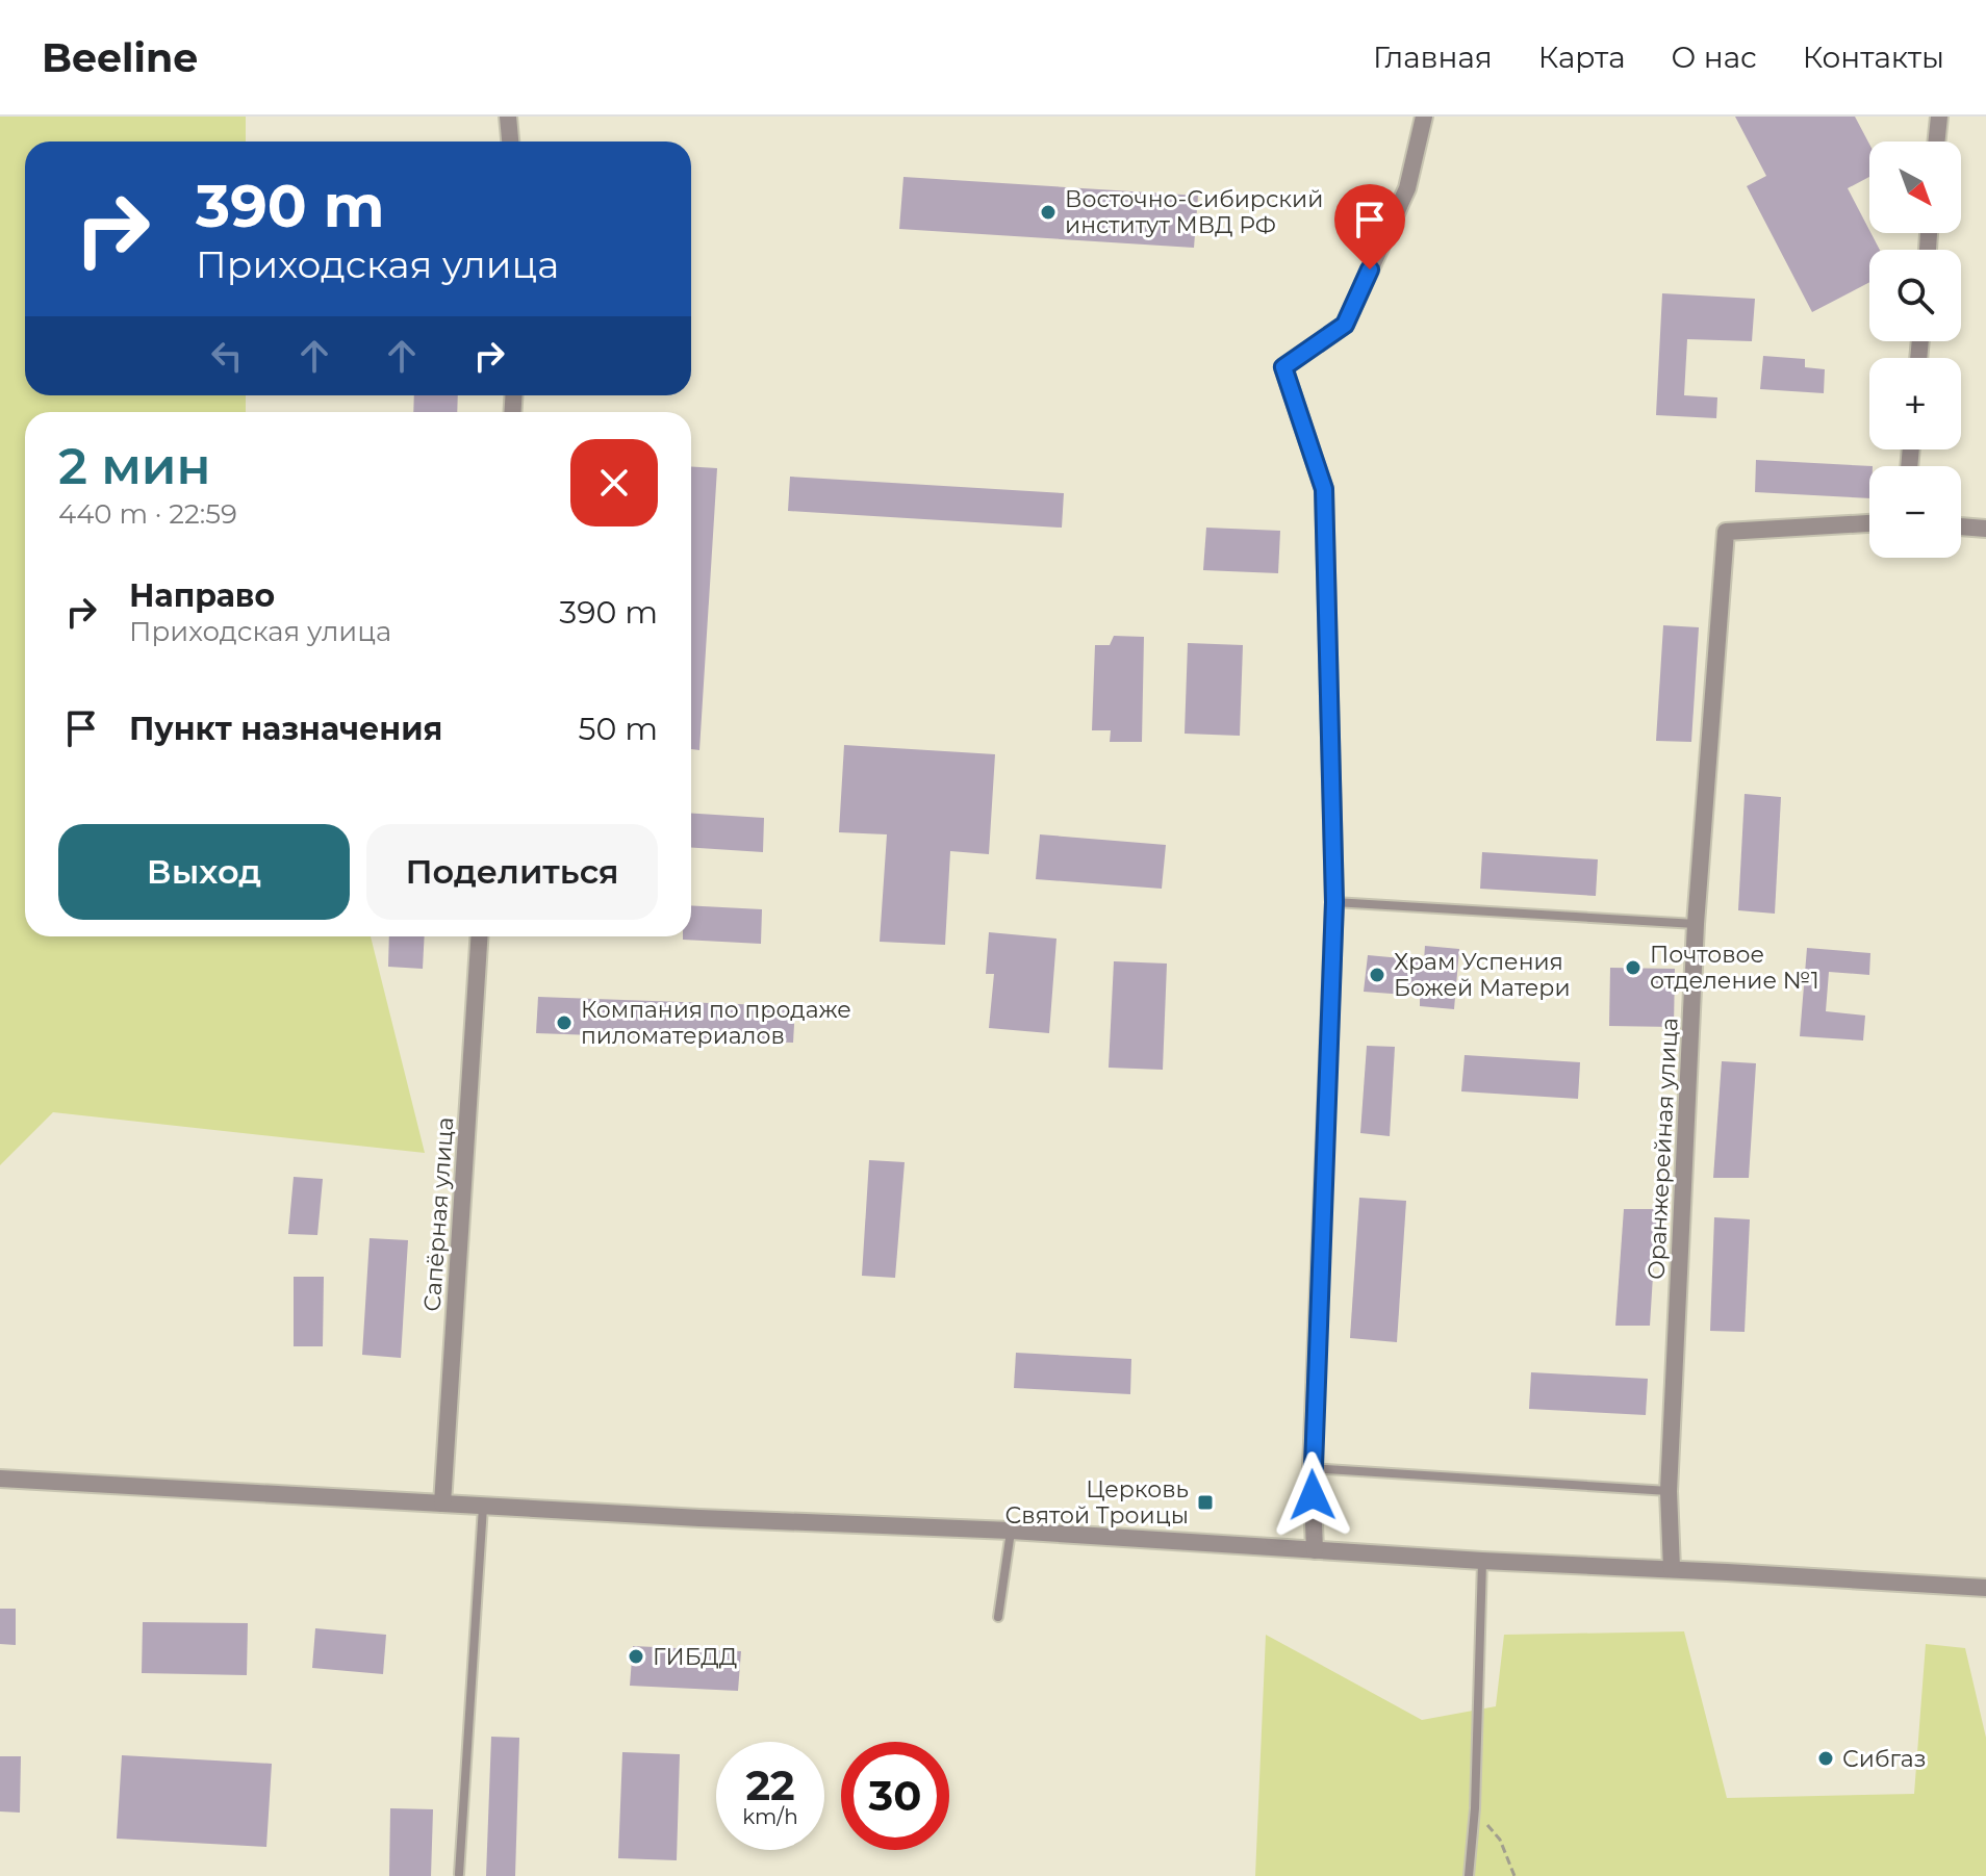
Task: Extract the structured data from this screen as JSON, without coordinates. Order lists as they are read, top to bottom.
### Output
{
  "streets": {
    "street": ["Оранжерейная улица", "Сапёрная улица"]
  },
  "places": {
    "other": [
      "Восточно-Сибирский институт МВД РФ",
      "Почтовое отделение №1",
      "Храм Успения Божей Матери",
      "Компания по продаже пиломатериалов",
      "ГИБДД",
      "Сибгаз"
    ],
    "transit": ["Церковь Святой Троицы"]
  },
  "north": "bottom right",
  "page": {
    "header": "Beeline",
    "nav": [
      "Главная",
      "Карта",
      "О нас",
      "Контакты"
    ],
    "map_buttons": ["+", "−"],
    "turn": ["390 m", "Приходская улица"],
    "heading": ["2 мин", "440 m · 22:59"],
    "list": [
      {
        "name": "Направо",
        "note": "Приходская улица",
        "value": "390 m"
      },
      {
        "name": "Пункт назначения",
        "value": "50 m"
      }
    ],
    "buttons": ["Выход", "Поделиться"],
    "speed": "22 km/h",
    "limit": "30"
  }
}
